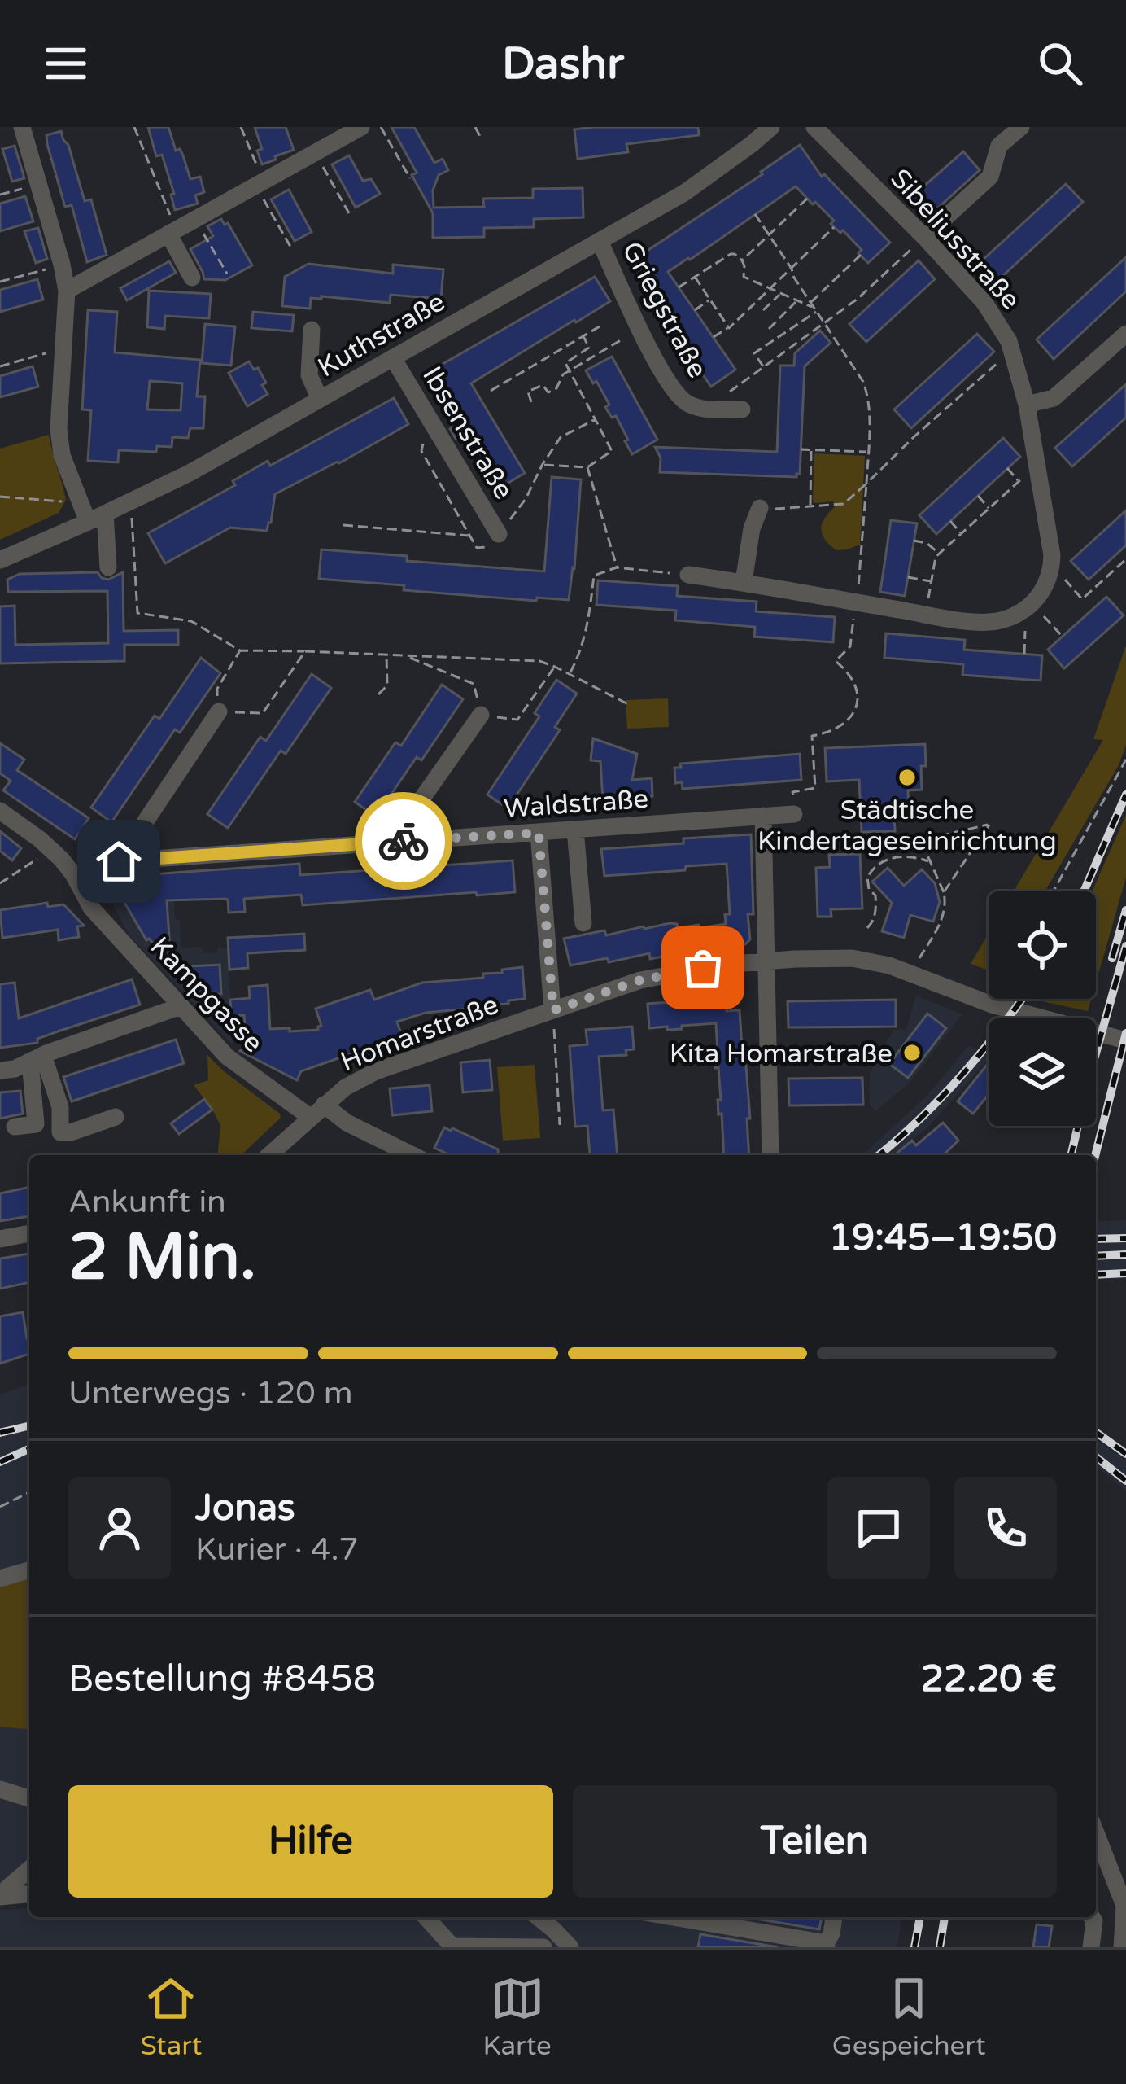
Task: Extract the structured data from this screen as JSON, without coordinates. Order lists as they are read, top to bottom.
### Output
{
  "streets": {
    "street": [
      "Sibeliusstraße",
      "Griegstraße",
      "Kuthstraße",
      "Ibsenstraße",
      "Waldstraße",
      "Kampgasse",
      "Homarstraße"
    ]
  },
  "crossings": [
    ["Griegstraße", "Kuthstraße"],
    ["Kuthstraße", "Ibsenstraße"],
    ["Waldstraße", "Kampgasse"],
    ["Kampgasse", "Homarstraße"]
  ],
  "places": ["Städtische Kindertageseinrichtung", "Kita Homarstraße"],
  "page": {
    "header": "Dashr",
    "heading": ["2 Min.", "Ankunft in", "19:45–19:50"],
    "panel": [
      "Jonas",
      "Kurier · 4.7",
      "Bestellung #8458",
      "22.20 €"
    ],
    "bar": "Unterwegs · 120 m",
    "buttons": ["Hilfe", "Teilen"],
    "tabs": ["Start", "Karte", "Gespeichert"]
  }
}
